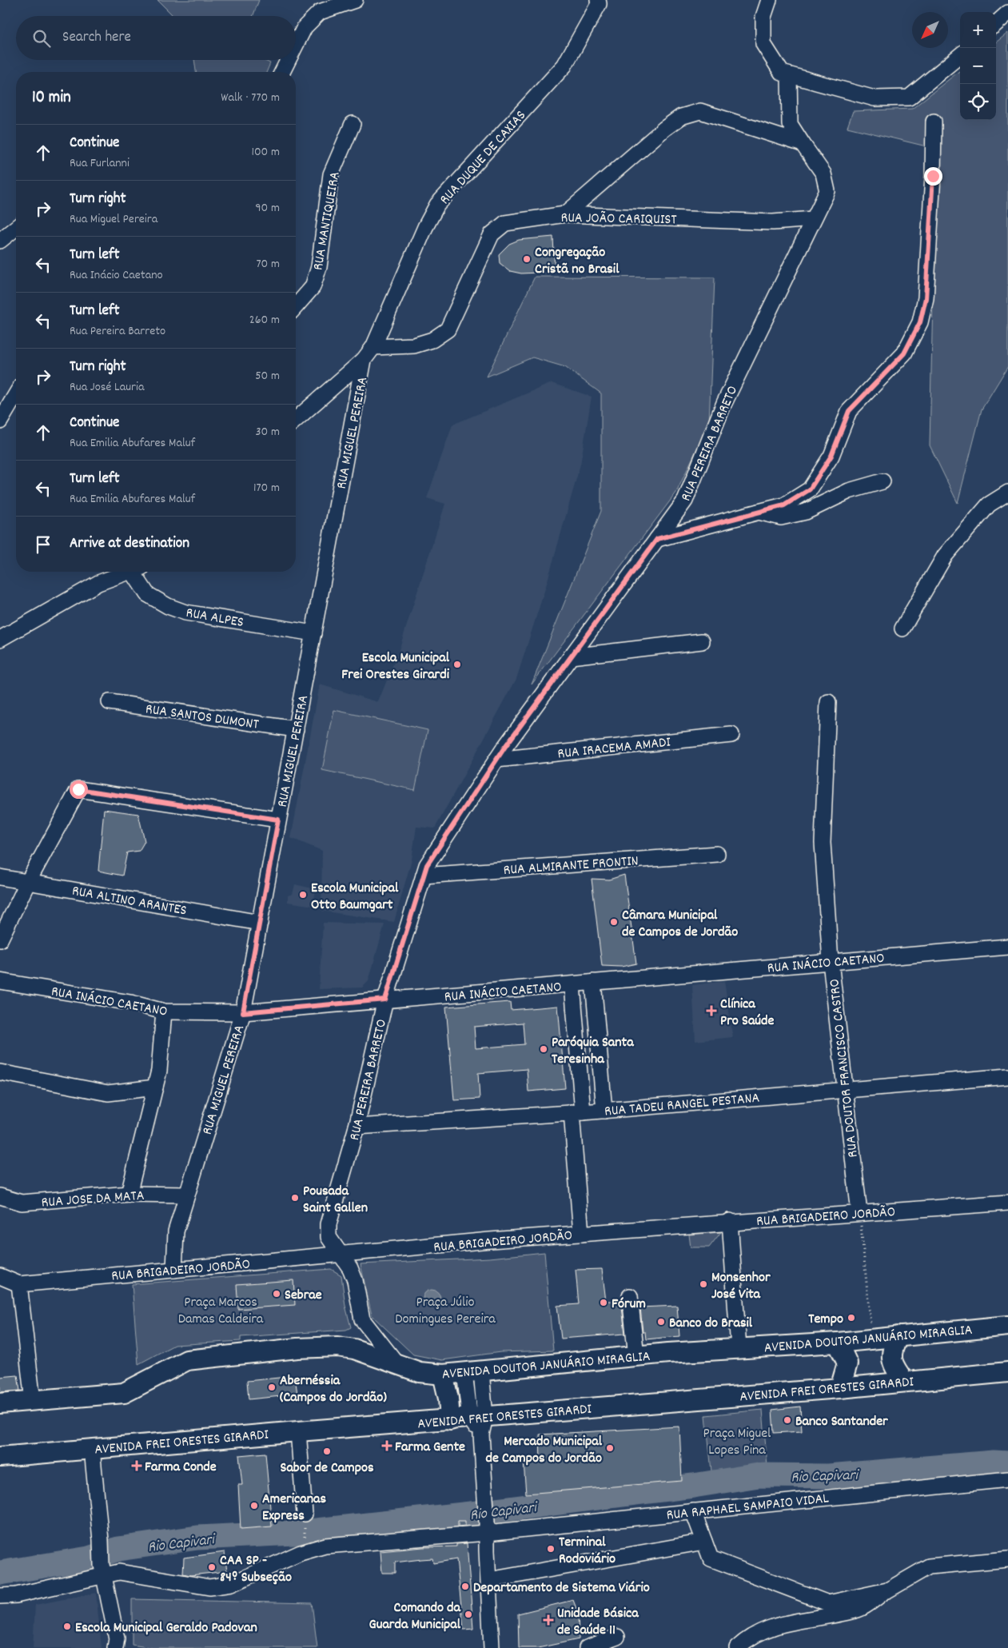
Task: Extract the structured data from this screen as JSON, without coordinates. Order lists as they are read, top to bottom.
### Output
{
  "streets": {
    "main road": ["AVENIDA DOUTOR JANUÁRIO MIRAGLIA", "AVENIDA FREI ORESTES GIRARDI"],
    "street": [
      "RUA DUQUE DE CAXIAS",
      "RUA JOÃO CARIQUIST",
      "RUA MANTIQUEIRA",
      "RUA MIGUEL PEREIRA",
      "RUA PEREIRA BARRETO",
      "RUA ALPES",
      "RUA SANTOS DUMONT",
      "RUA IRACEMA AMADI",
      "RUA ALMIRANTE FRONTIN",
      "RUA ALTINO ARANTES",
      "RUA INÁCIO CAETANO",
      "RUA DOUTOR FRANCISCO CASTRO",
      "RUA TADEU RANGEL PESTANA",
      "RUA JOSE DA MATA",
      "RUA BRIGADEIRO JORDÃO",
      "RUA RAPHAEL SAMPAIO VIDAL"
    ]
  },
  "crossings": [
    ["RUA DUQUE DE CAXIAS", "RUA JOÃO CARIQUIST"],
    ["RUA DUQUE DE CAXIAS", "RUA MIGUEL PEREIRA"],
    ["RUA JOÃO CARIQUIST", "RUA MIGUEL PEREIRA"],
    ["RUA JOÃO CARIQUIST", "RUA PEREIRA BARRETO"],
    ["RUA MIGUEL PEREIRA", "RUA ALPES"],
    ["RUA MIGUEL PEREIRA", "RUA SANTOS DUMONT"],
    ["RUA MIGUEL PEREIRA", "RUA ALTINO ARANTES"],
    ["RUA MIGUEL PEREIRA", "RUA INÁCIO CAETANO"],
    ["RUA MIGUEL PEREIRA", "RUA JOSE DA MATA"],
    ["RUA MIGUEL PEREIRA", "RUA BRIGADEIRO JORDÃO"],
    ["RUA PEREIRA BARRETO", "RUA IRACEMA AMADI"],
    ["RUA PEREIRA BARRETO", "RUA ALMIRANTE FRONTIN"],
    ["RUA PEREIRA BARRETO", "RUA INÁCIO CAETANO"],
    ["RUA PEREIRA BARRETO", "RUA TADEU RANGEL PESTANA"],
    ["RUA PEREIRA BARRETO", "RUA BRIGADEIRO JORDÃO"],
    ["RUA PEREIRA BARRETO", "AVENIDA DOUTOR JANUÁRIO MIRAGLIA"],
    ["RUA INÁCIO CAETANO", "RUA DOUTOR FRANCISCO CASTRO"],
    ["RUA DOUTOR FRANCISCO CASTRO", "RUA TADEU RANGEL PESTANA"],
    ["RUA DOUTOR FRANCISCO CASTRO", "RUA BRIGADEIRO JORDÃO"]
  ],
  "water": ["Rio Capivari"],
  "parks": ["Praça Marcos Damas Caldeira", "Praça Júlio Domingues Pereira", "Praça Miguel Lopes Pina"],
  "places": {
    "other": [
      "Congregação Cristã no Brasil",
      "Escola Municipal Frei Orestes Girardi",
      "Escola Municipal Otto Baumgart",
      "Câmara Municipal de Campos de Jordão",
      "Paróquia Santa Teresinha",
      "Pousada Saint Gallen",
      "Monsenhor José Vita",
      "Sebrae",
      "Fórum",
      "Tempo",
      "Banco do Brasil",
      "Abernéssia (Campos do Jordão)",
      "Banco Santander",
      "Mercado Municipal de Campos do Jordão",
      "Sabor de Campos",
      "Americanas Express",
      "Terminal Rodoviário",
      "CAA SP - 84º Subseção",
      "Departamento de Sistema Viário",
      "Comando da Guarda Municipal",
      "Escola Municipal Geraldo Padovan"
    ],
    "health": [
      "Clínica Pro Saúde",
      "Farma Gente",
      "Farma Conde",
      "Unidade Básica de Saúde 11"
    ]
  },
  "north": "bottom left",
  "page": {
    "map_buttons": ["+", "−"],
    "search": "Search here",
    "heading": ["10 min", "Walk · 770 m"],
    "list": [
      ["Continue", "Rua Furlanni", "100 m"],
      ["Turn right", "Rua Miguel Pereira", "90 m"],
      ["Turn left", "Rua Inácio Caetano", "70 m"],
      ["Turn left", "Rua Pereira Barreto", "260 m"],
      ["Turn right", "Rua José Lauria", "50 m"],
      ["Continue", "Rua Emilia Abufares Maluf", "30 m"],
      ["Turn left", "Rua Emilia Abufares Maluf", "170 m"],
      "Arrive at destination"
    ]
  }
}
